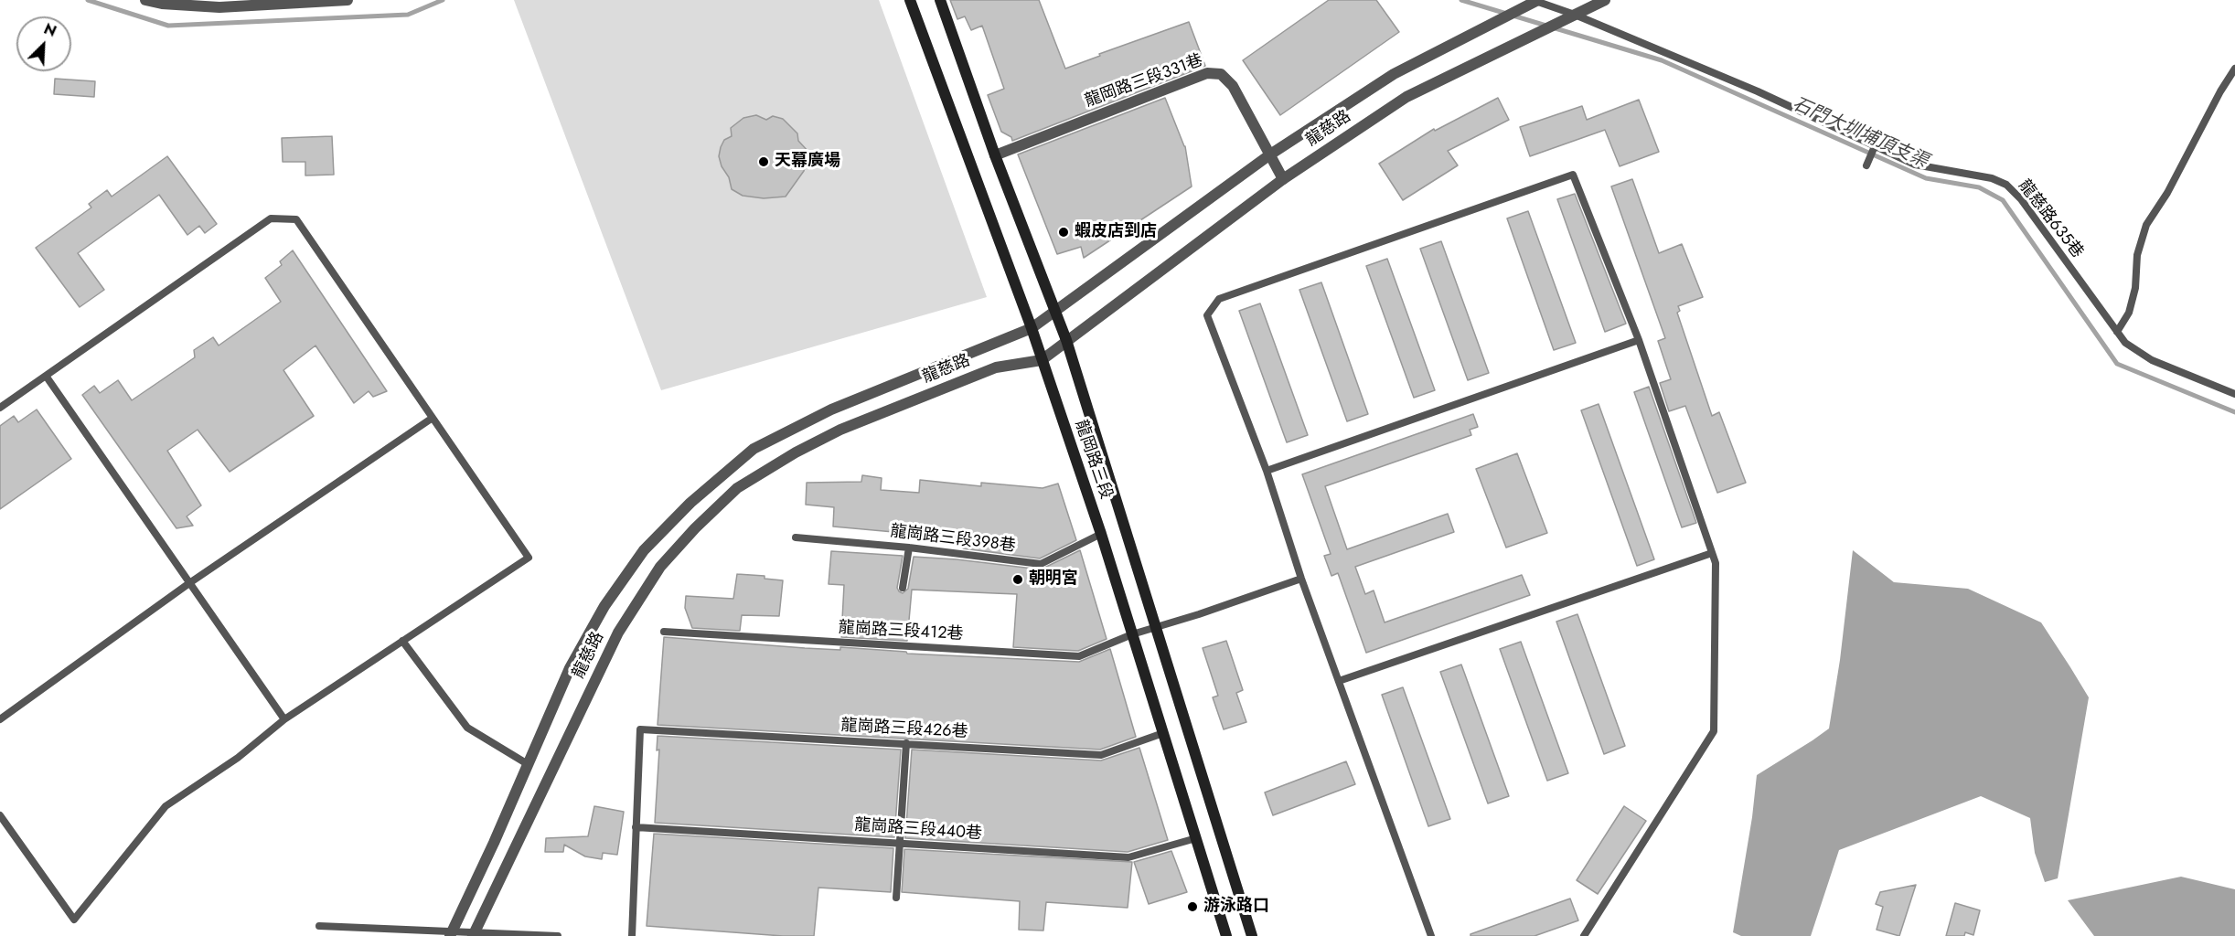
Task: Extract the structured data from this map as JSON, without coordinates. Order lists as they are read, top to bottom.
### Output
{
  "streets": {
    "main road": ["龍岡路三段"],
    "street": ["龍岡路三段331巷", "龍慈路"],
    "lane": [
      "龍慈路635巷",
      "龍崗路三段398巷",
      "龍崗路三段412巷",
      "龍崗路三段426巷",
      "龍崗路三段440巷"
    ]
  },
  "crossings": [
    ["龍岡路三段331巷", "龍慈路"],
    ["龍岡路三段331巷", "龍岡路三段"],
    ["龍慈路", "龍慈路635巷"],
    ["龍慈路", "龍岡路三段"],
    ["龍岡路三段", "龍崗路三段398巷"],
    ["龍岡路三段", "龍崗路三段412巷"],
    ["龍岡路三段", "龍崗路三段426巷"],
    ["龍岡路三段", "龍崗路三段440巷"],
    ["龍崗路三段426巷", "龍崗路三段440巷"]
  ],
  "water": ["石門大圳埔頂支渠"],
  "places": [
    "天幕廣場",
    "蝦皮店到店",
    "朝明宮",
    "游泳路口"
  ],
  "north": "top right"
}
